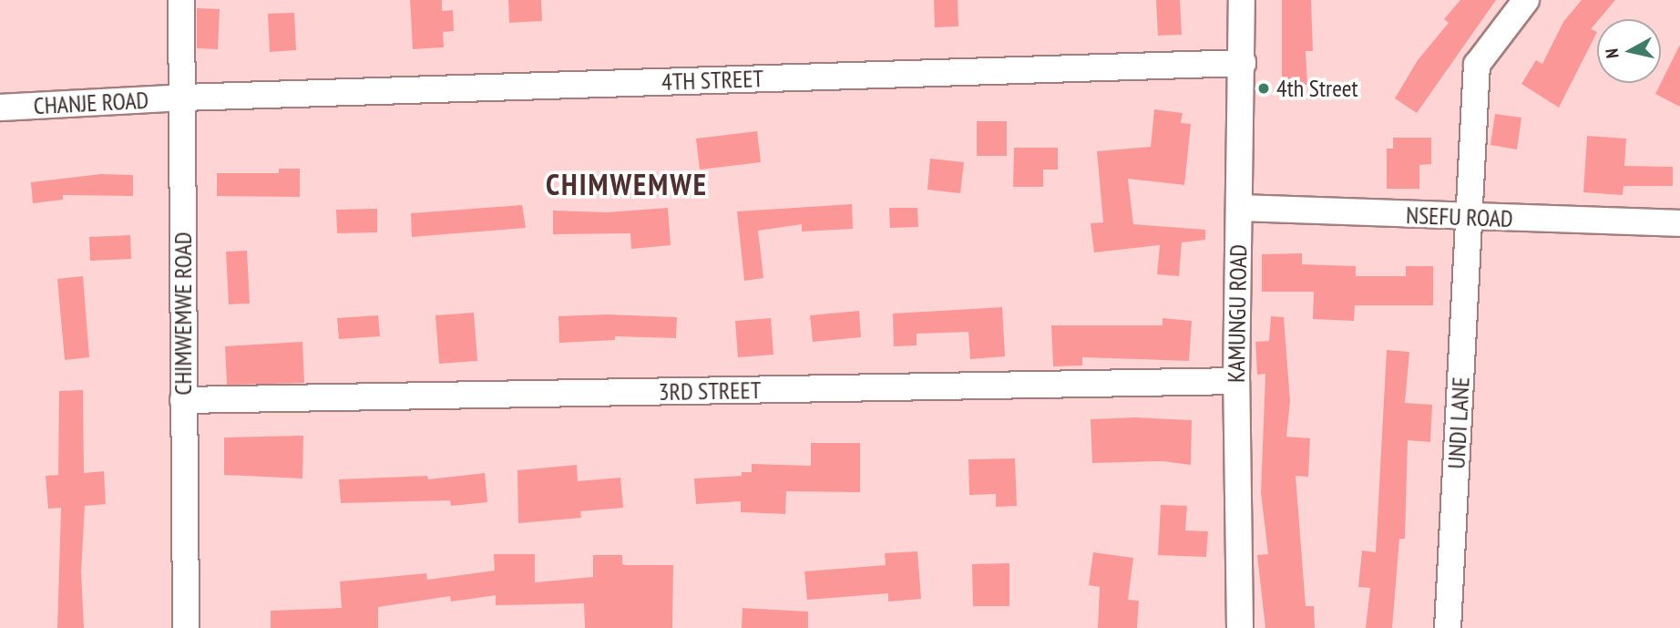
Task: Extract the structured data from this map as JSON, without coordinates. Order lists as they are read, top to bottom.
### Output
{
  "streets": {
    "street": [
      "4TH STREET",
      "CHANJE ROAD",
      "NSEFU ROAD",
      "CHIMWEMWE ROAD",
      "KAMUNGU ROAD",
      "3RD STREET",
      "UNDI LANE"
    ]
  },
  "crossings": [
    ["4TH STREET", "CHANJE ROAD"],
    ["4TH STREET", "CHIMWEMWE ROAD"],
    ["4TH STREET", "KAMUNGU ROAD"],
    ["CHANJE ROAD", "CHIMWEMWE ROAD"],
    ["NSEFU ROAD", "KAMUNGU ROAD"],
    ["NSEFU ROAD", "UNDI LANE"],
    ["CHIMWEMWE ROAD", "3RD STREET"],
    ["KAMUNGU ROAD", "3RD STREET"]
  ],
  "districts": ["CHIMWEMWE"],
  "places": ["4th Street"],
  "north": "left"
}
